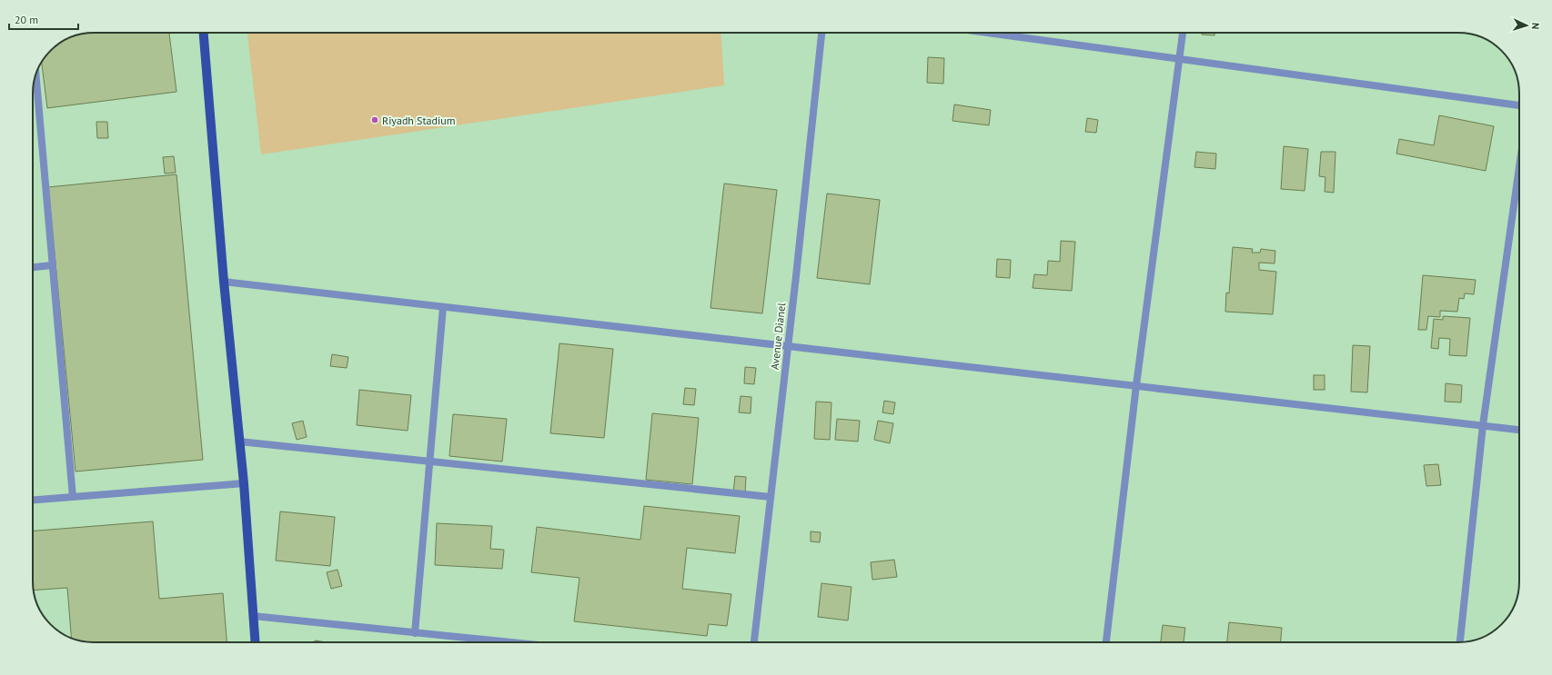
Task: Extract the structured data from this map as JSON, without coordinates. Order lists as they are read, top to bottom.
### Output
{
  "streets": {
    "street": ["Avenue Dianel"]
  },
  "places": ["Riyadh Stadium"],
  "scale_bar": "20 m",
  "north": "right"
}
